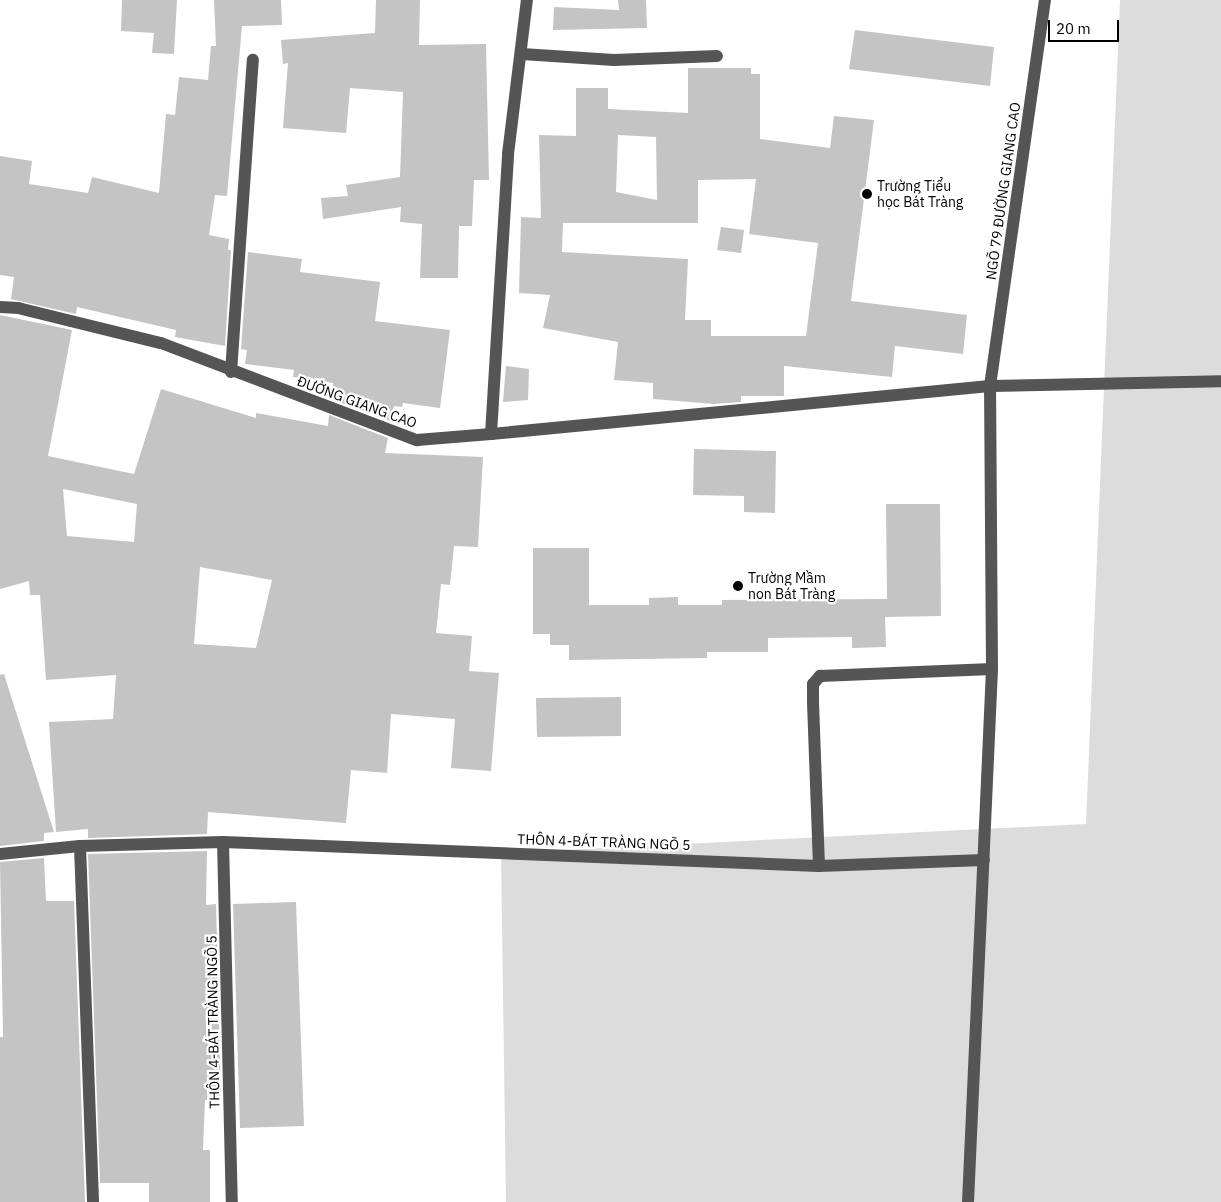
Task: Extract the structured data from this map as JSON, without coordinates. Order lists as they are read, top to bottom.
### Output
{
  "streets": {
    "street": ["NGÕ 79 ĐƯỜNG GIANG CAO", "ĐƯỜNG GIANG CAO", "THÔN 4-BÁT TRÀNG NGÕ 5"]
  },
  "crossings": [
    ["NGÕ 79 ĐƯỜNG GIANG CAO", "ĐƯỜNG GIANG CAO"],
    ["NGÕ 79 ĐƯỜNG GIANG CAO", "THÔN 4-BÁT TRÀNG NGÕ 5"]
  ],
  "places": ["Trường Tiểu học Bát Tràng", "Trường Mầm non Bát Tràng"],
  "scale_bar": "20 m"
}
